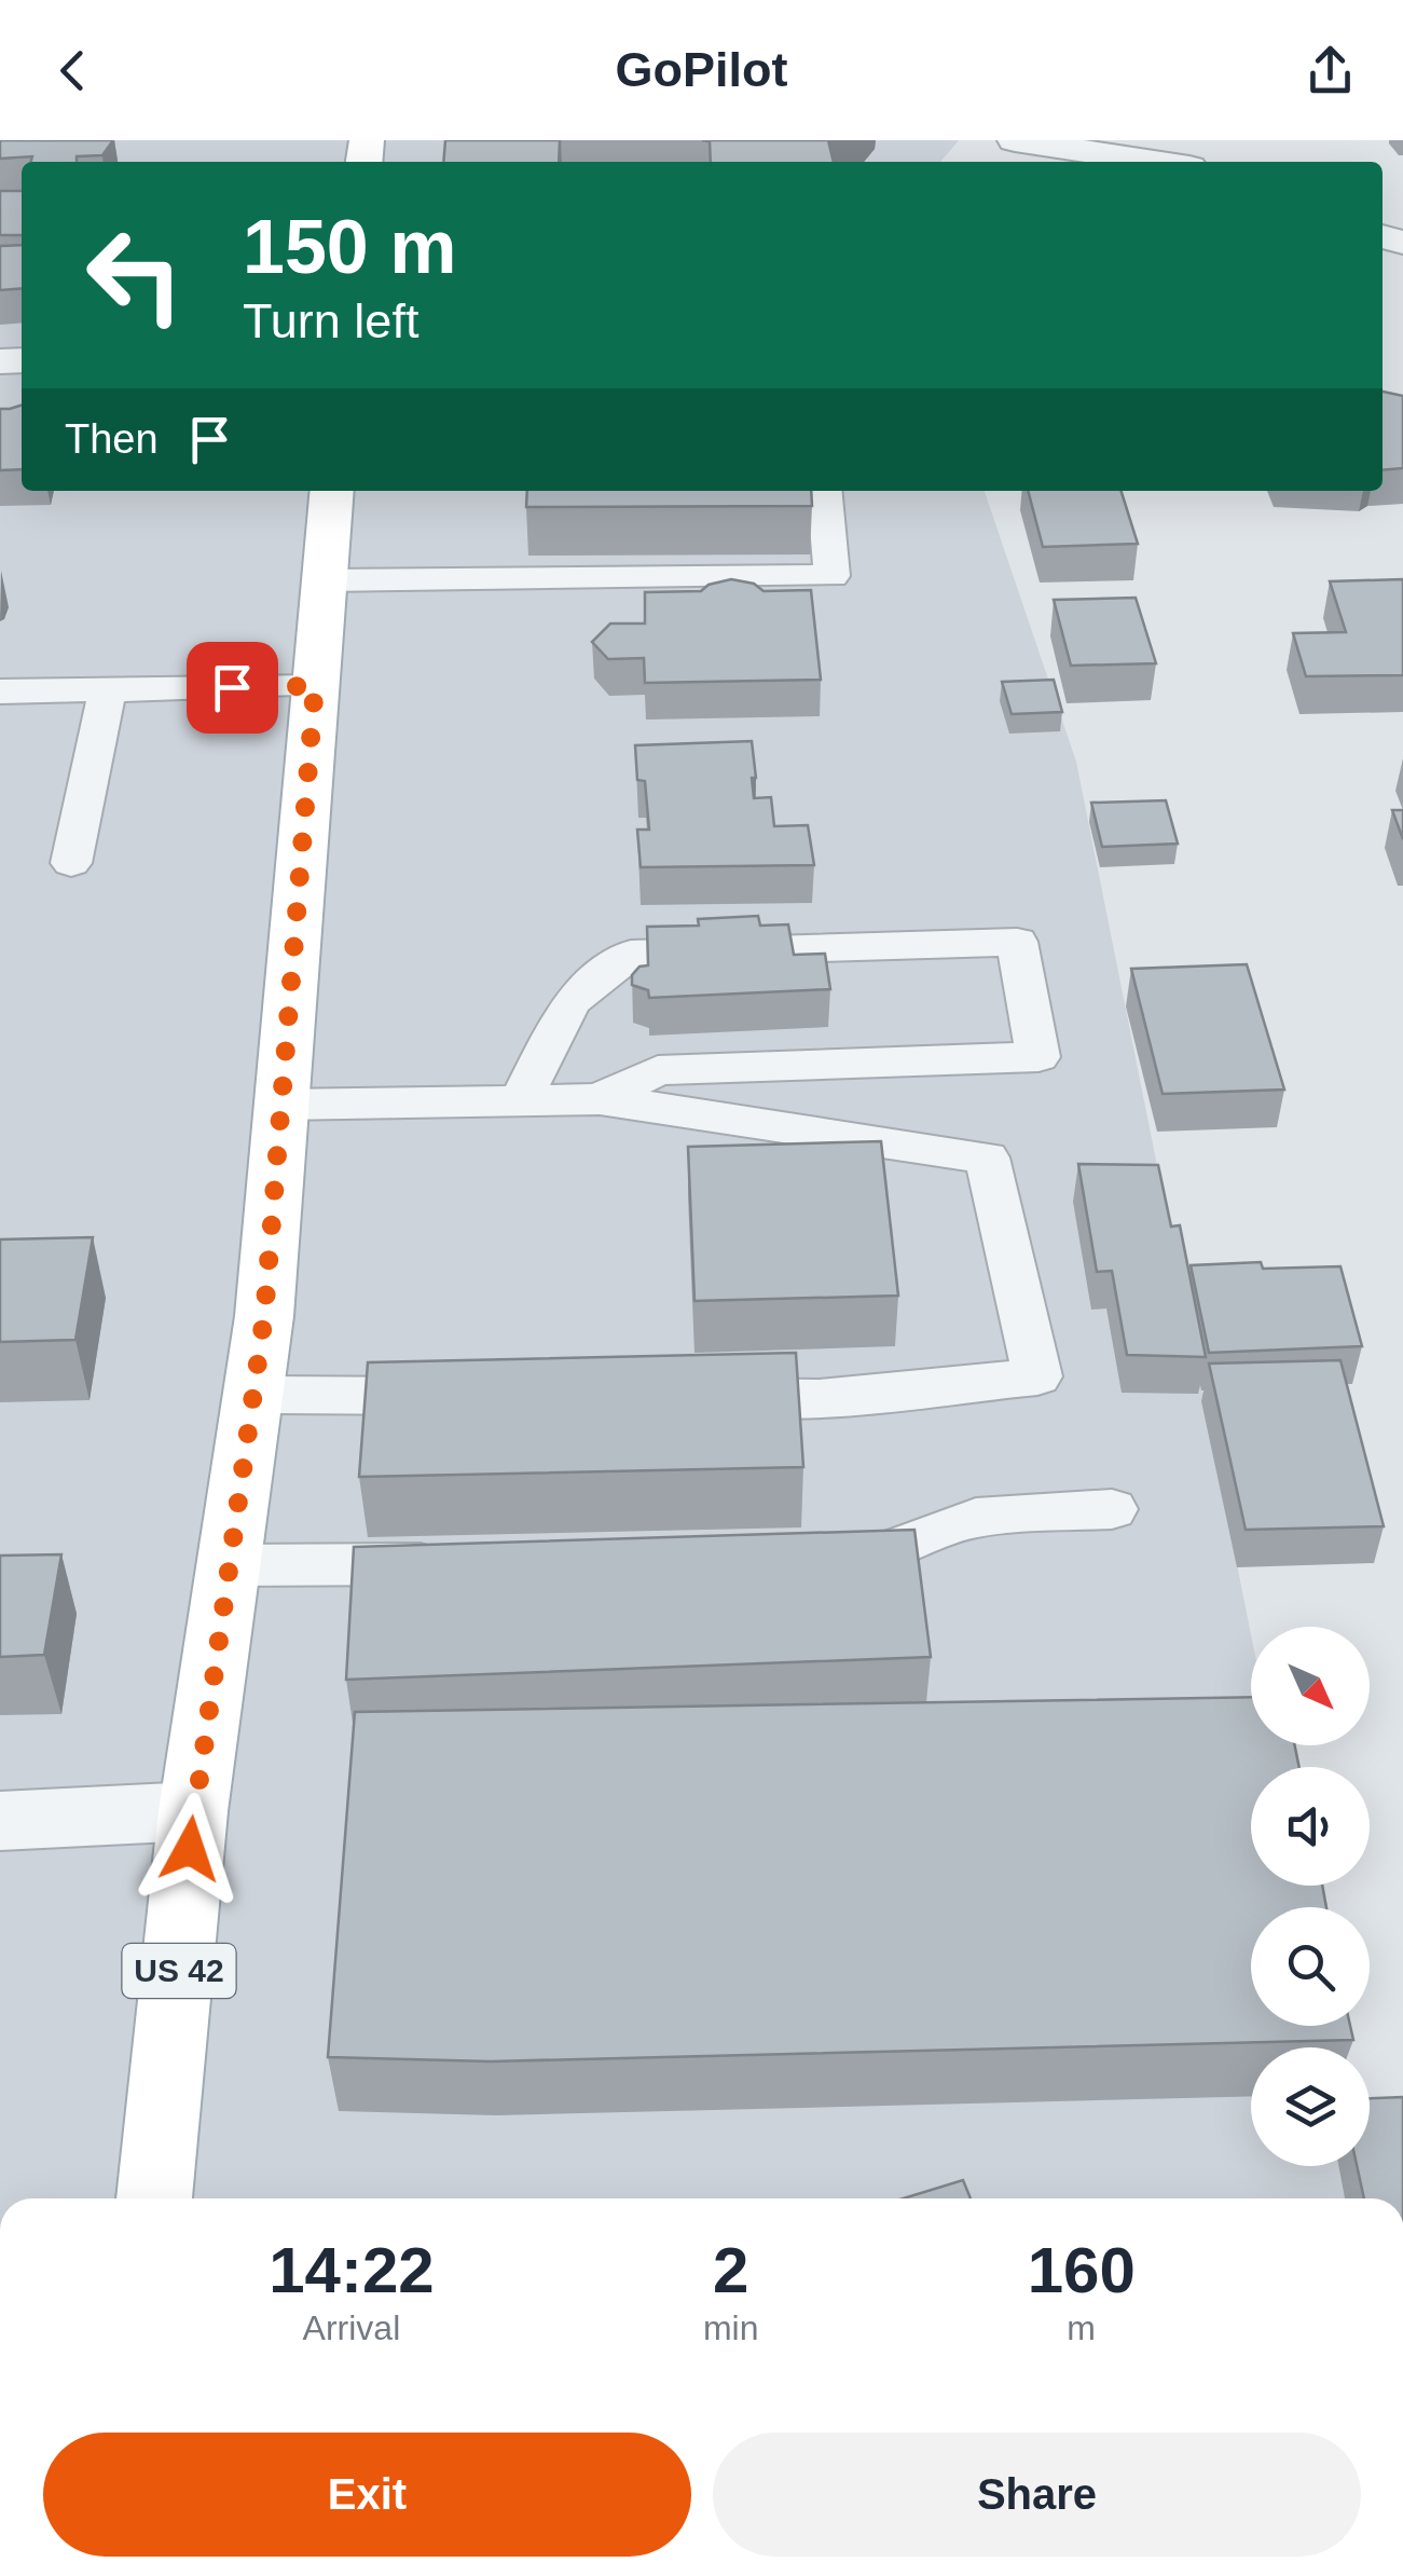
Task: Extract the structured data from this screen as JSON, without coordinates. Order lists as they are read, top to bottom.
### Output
{
  "streets": {
    "main road": ["US 42"]
  },
  "north": "bottom right",
  "page": {
    "header": "GoPilot",
    "turn": ["150 m", "Turn left"],
    "then": "Then",
    "eta": [
      "14:22",
      "Arrival",
      "2",
      "min",
      "160",
      "m"
    ],
    "buttons": ["Exit", "Share"]
  }
}
